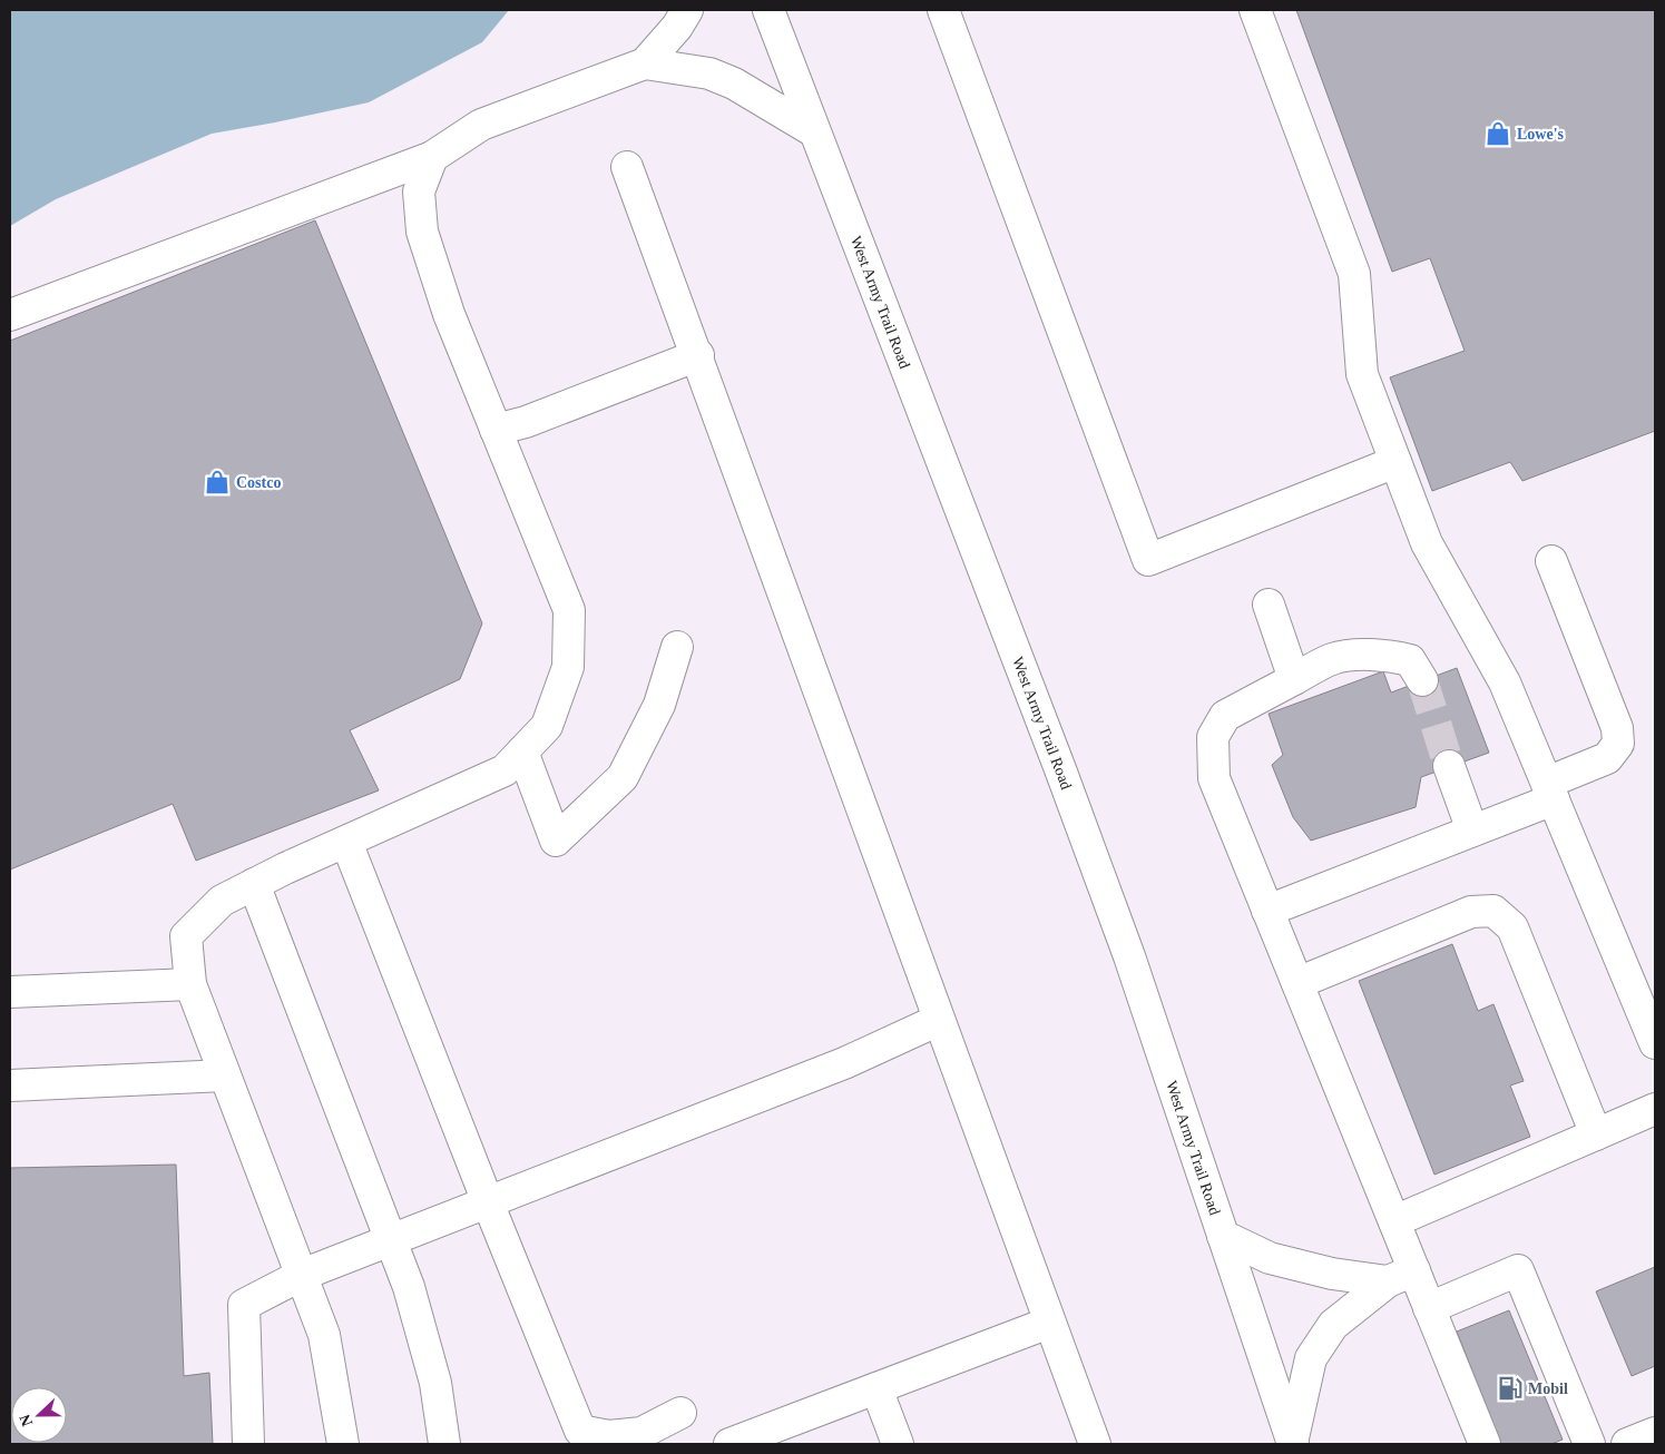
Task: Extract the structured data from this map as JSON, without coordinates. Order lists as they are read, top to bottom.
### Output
{
  "streets": {
    "main road": ["West Army Trail Road"]
  },
  "places": {
    "shop": ["Lowe's", "Costco"],
    "fuel station": ["Mobil"]
  },
  "north": "left"
}
